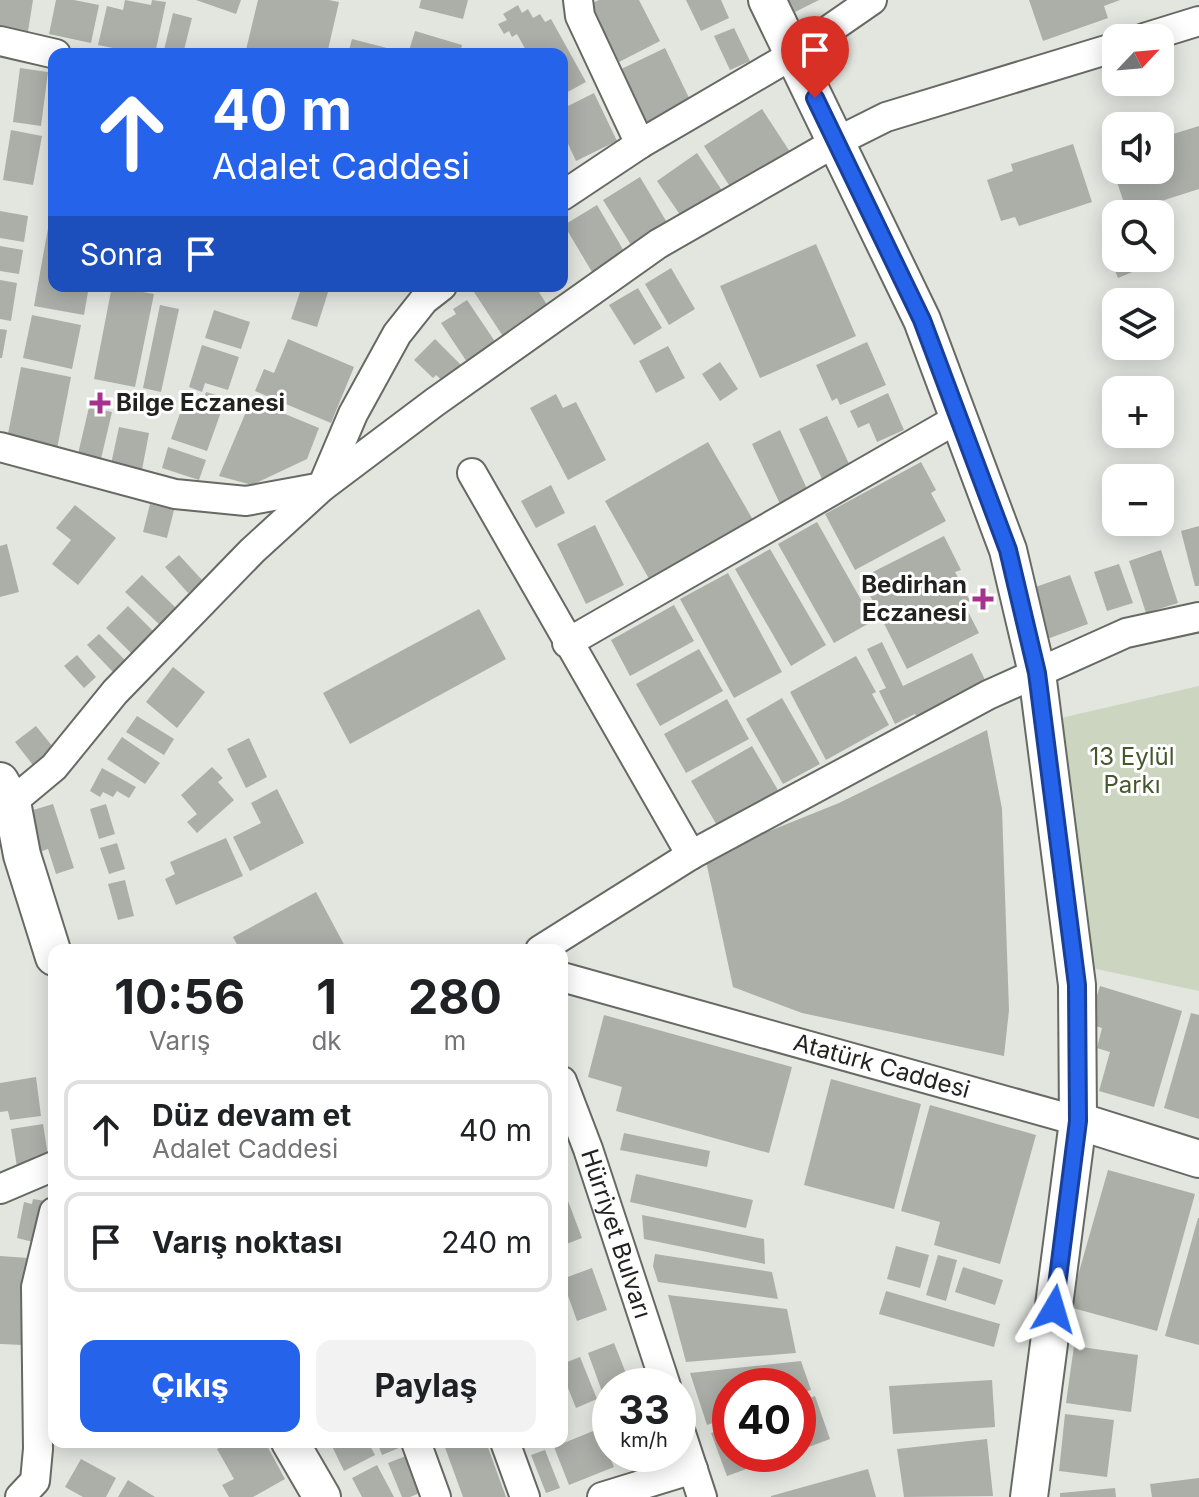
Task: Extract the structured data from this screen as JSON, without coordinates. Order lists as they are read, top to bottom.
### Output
{
  "streets": {
    "street": ["Atatürk Caddesi", "Hürriyet Bulvarı"]
  },
  "parks": ["13 Eylül Parkı"],
  "places": {
    "health": ["Bilge Eczanesi", "Bedirhan Eczanesi"]
  },
  "north": "top right",
  "page": {
    "map_buttons": ["+", "−"],
    "turn": ["40 m", "Adalet Caddesi"],
    "then": "Sonra",
    "eta": [
      "10:56",
      "Varış",
      "1",
      "dk",
      "280",
      "m"
    ],
    "list": [
      {
        "name": "Düz devam et",
        "note": "Adalet Caddesi",
        "value": "40 m"
      },
      {
        "name": "Varış noktası",
        "value": "240 m"
      }
    ],
    "buttons": ["Çıkış", "Paylaş"],
    "speed": "33 km/h",
    "limit": "40"
  }
}
